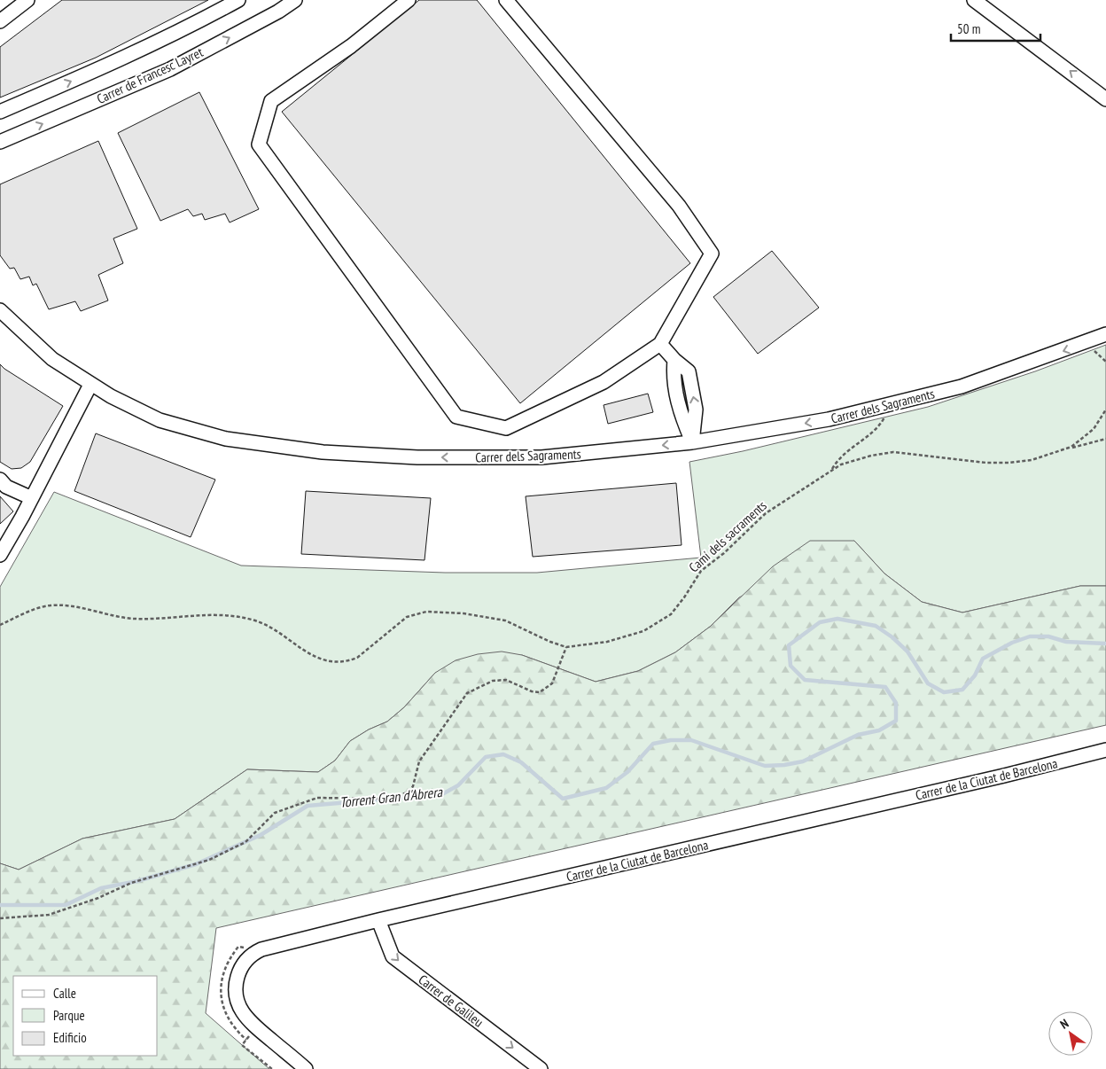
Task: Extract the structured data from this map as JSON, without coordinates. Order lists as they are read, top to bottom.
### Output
{
  "streets": {
    "street": [
      "Carrer de Francesc Layret",
      "Carrer dels Sagraments",
      "Carrer de la Ciutat de Barcelona",
      "Carrer de Galileu"
    ],
    "path": ["Camí dels sacraments"]
  },
  "crossings": [
    ["Carrer de la Ciutat de Barcelona", "Carrer de Galileu"]
  ],
  "one_way": ["Carrer dels Sagraments", "Carrer de Galileu"],
  "water": ["Torrent Gran d'Abrera"],
  "legend": ["Calle", "Parque", "Edificio"],
  "scale_bar": "50 m",
  "north": "top left"
}
